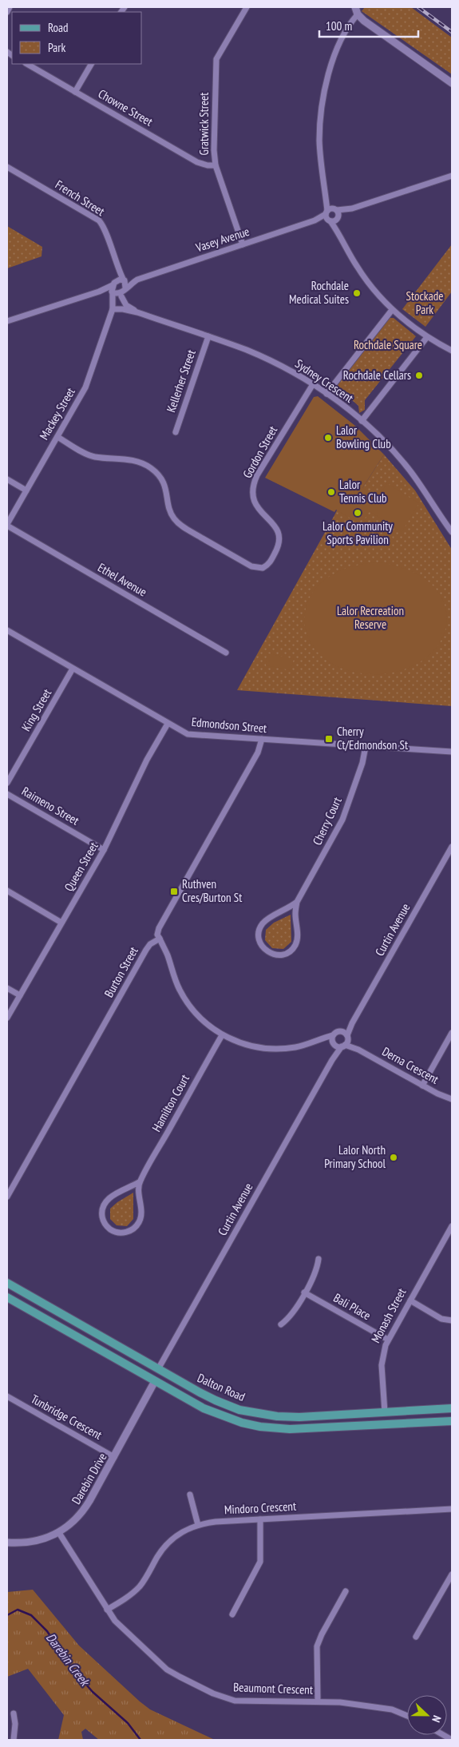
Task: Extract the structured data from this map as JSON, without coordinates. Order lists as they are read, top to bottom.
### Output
{
  "streets": {
    "main road": ["Monash Street", "Dalton Road"],
    "street": [
      "Chowne Street",
      "Gratwick Street",
      "French Street",
      "Vasey Avenue",
      "Kellerher Street",
      "Sydney Crescent",
      "Mackey Street",
      "Gordon Street",
      "Ethel Avenue",
      "King Street",
      "Edmondson Street",
      "Raimeno Street",
      "Cherry Court",
      "Queen Street",
      "Curtin Avenue",
      "Burton Street",
      "Derna Crescent",
      "Hamilton Court",
      "Bali Place",
      "Tunbridge Crescent",
      "Darebin Drive",
      "Mindoro Crescent",
      "Beaumont Crescent"
    ]
  },
  "crossings": [
    ["Chowne Street", "Gratwick Street"],
    ["Gratwick Street", "Vasey Avenue"],
    ["French Street", "Vasey Avenue"],
    ["French Street", "Mackey Street"],
    ["Vasey Avenue", "Sydney Crescent"],
    ["Vasey Avenue", "Mackey Street"],
    ["Kellerher Street", "Sydney Crescent"],
    ["Sydney Crescent", "Mackey Street"],
    ["Sydney Crescent", "Gordon Street"],
    ["Mackey Street", "Gordon Street"],
    ["Mackey Street", "Ethel Avenue"],
    ["King Street", "Edmondson Street"],
    ["Edmondson Street", "Cherry Court"],
    ["Edmondson Street", "Queen Street"],
    ["Raimeno Street", "Queen Street"],
    ["Curtin Avenue", "Burton Street"],
    ["Curtin Avenue", "Derna Crescent"],
    ["Curtin Avenue", "Hamilton Court"],
    ["Curtin Avenue", "Dalton Road"],
    ["Bali Place", "Monash Street"],
    ["Monash Street", "Dalton Road"],
    ["Dalton Road", "Darebin Drive"],
    ["Tunbridge Crescent", "Darebin Drive"],
    ["Darebin Drive", "Beaumont Crescent"],
    ["Mindoro Crescent", "Beaumont Crescent"]
  ],
  "water": ["Darebin Creek"],
  "parks": ["Stockade Park", "Rochdale Square", "Lalor Recreation Reserve"],
  "places": {
    "other": [
      "Rochdale Medical Suites",
      "Rochdale Cellars",
      "Lalor Bowling Club",
      "Lalor Tennis Club",
      "Lalor Community Sports Pavilion",
      "Lalor North Primary School"
    ],
    "transit": ["Cherry Ct/Edmondson St", "Ruthven Cres/Burton St"]
  },
  "legend": ["Road", "Park"],
  "scale_bar": "100 m",
  "north": "right"
}
